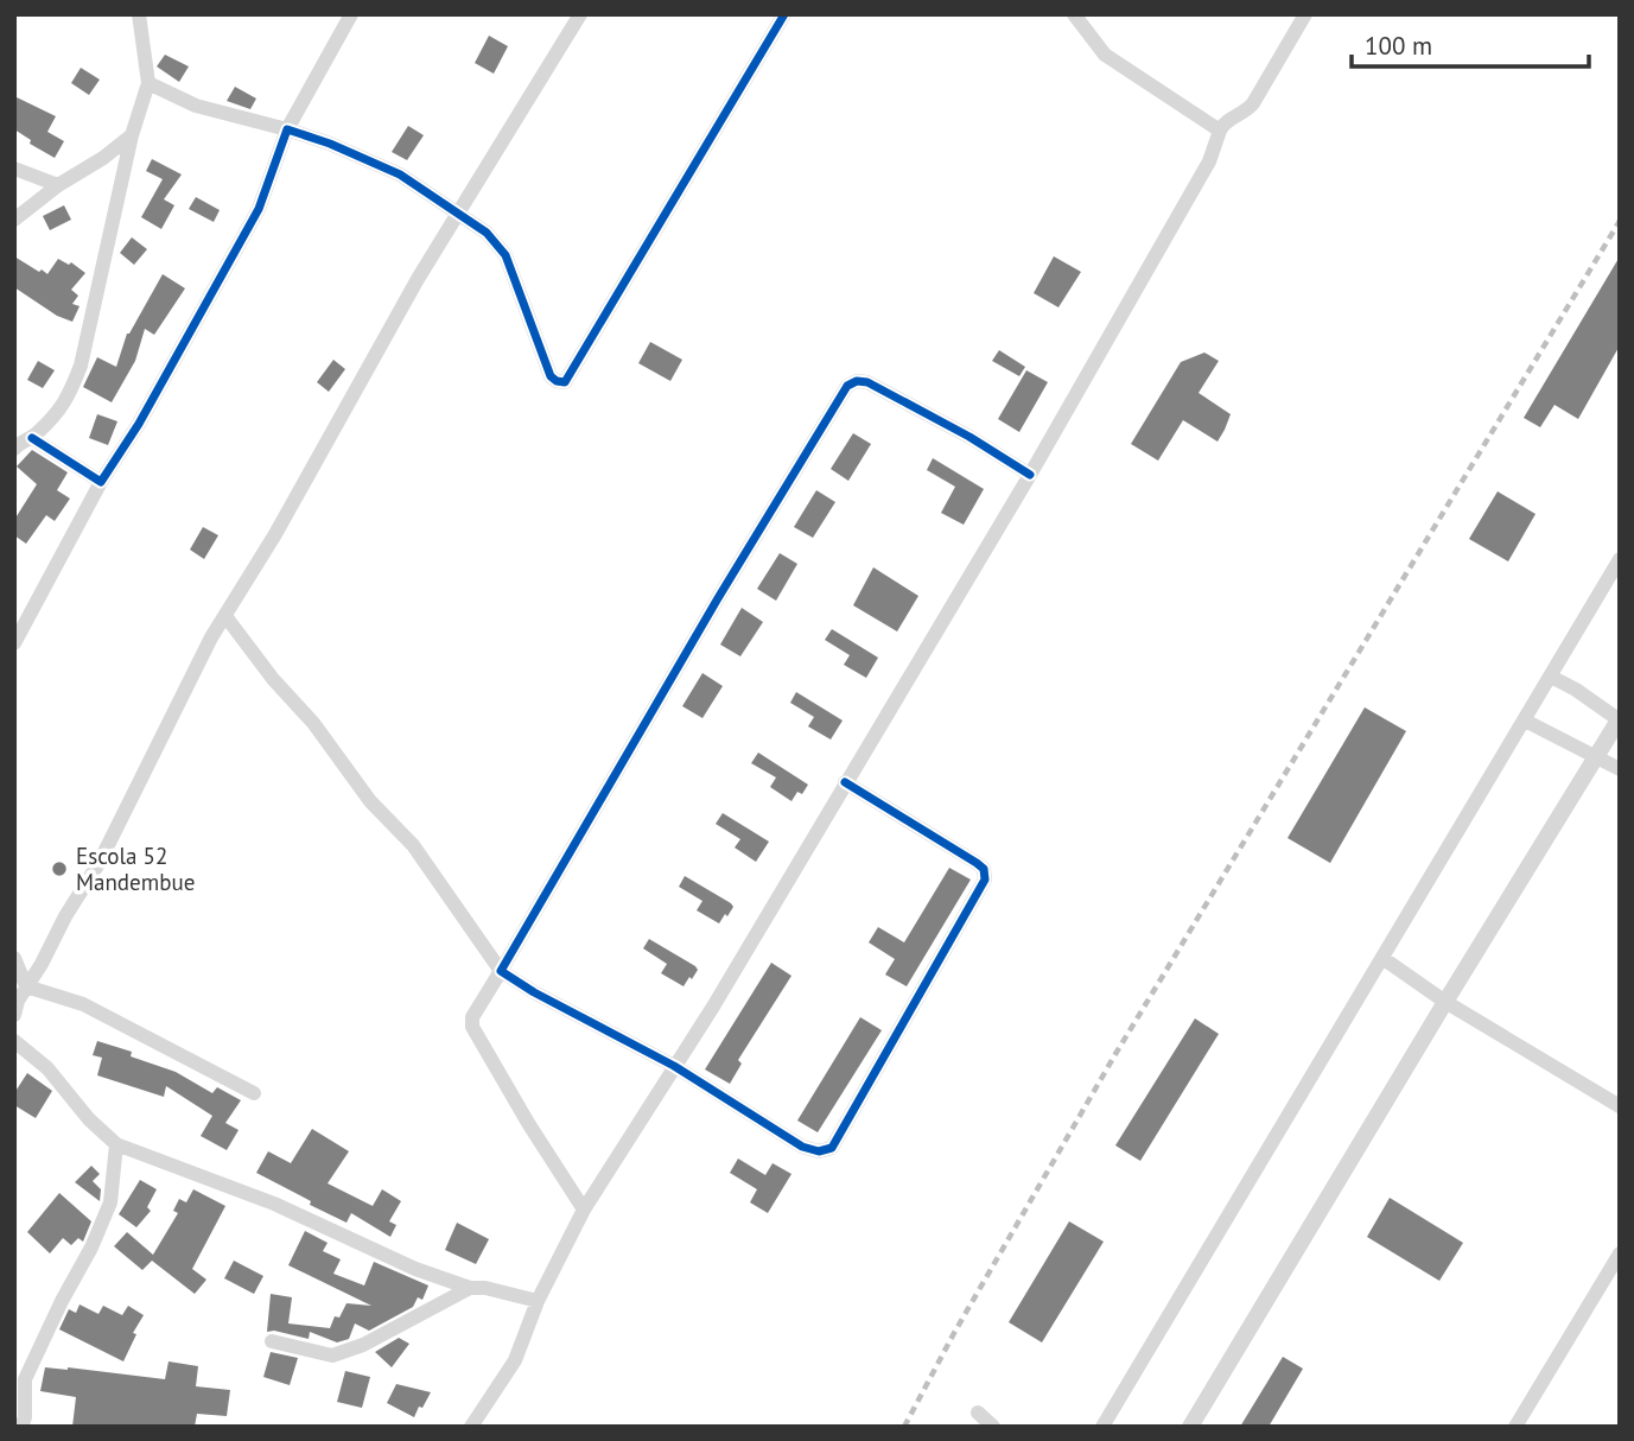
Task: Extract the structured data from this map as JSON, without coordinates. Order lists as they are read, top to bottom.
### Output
{
  "places": ["Escola 52 Mandembue"],
  "scale_bar": "100 m"
}
